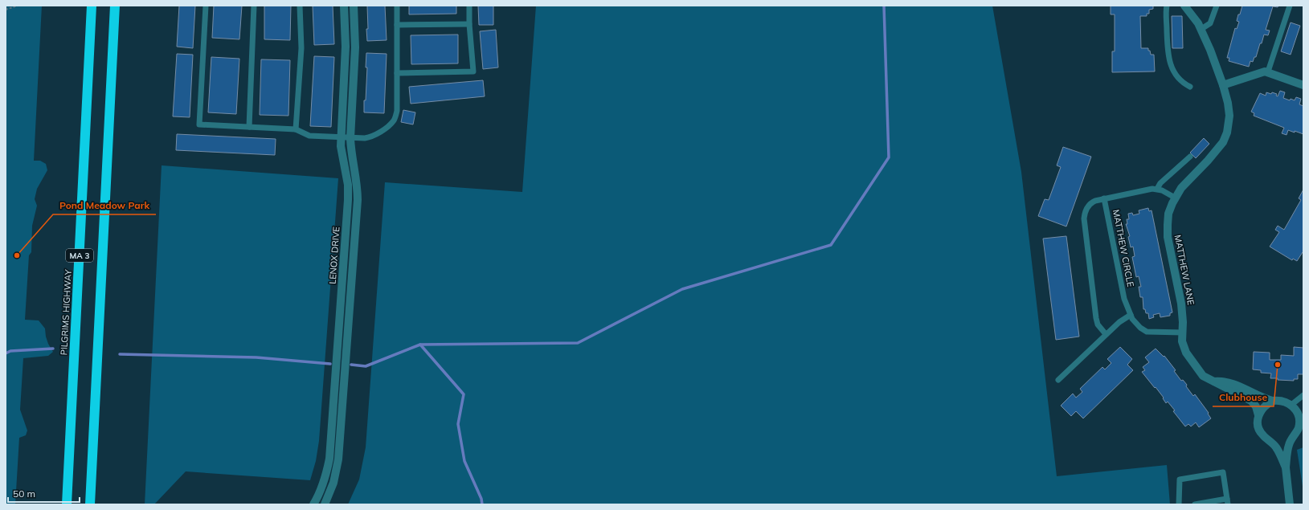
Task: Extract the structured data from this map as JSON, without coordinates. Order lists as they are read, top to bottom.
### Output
{
  "streets": {
    "highway": ["MA 3", "PILGRIMS HIGHWAY"],
    "street": ["LENOX DRIVE", "MATTHEW LANE"],
    "lane": ["MATTHEW CIRCLE"]
  },
  "crossings": [
    ["MATTHEW CIRCLE", "MATTHEW LANE"]
  ],
  "places": ["Pond Meadow Park", "Clubhouse"],
  "scale_bar": "50 m"
}
